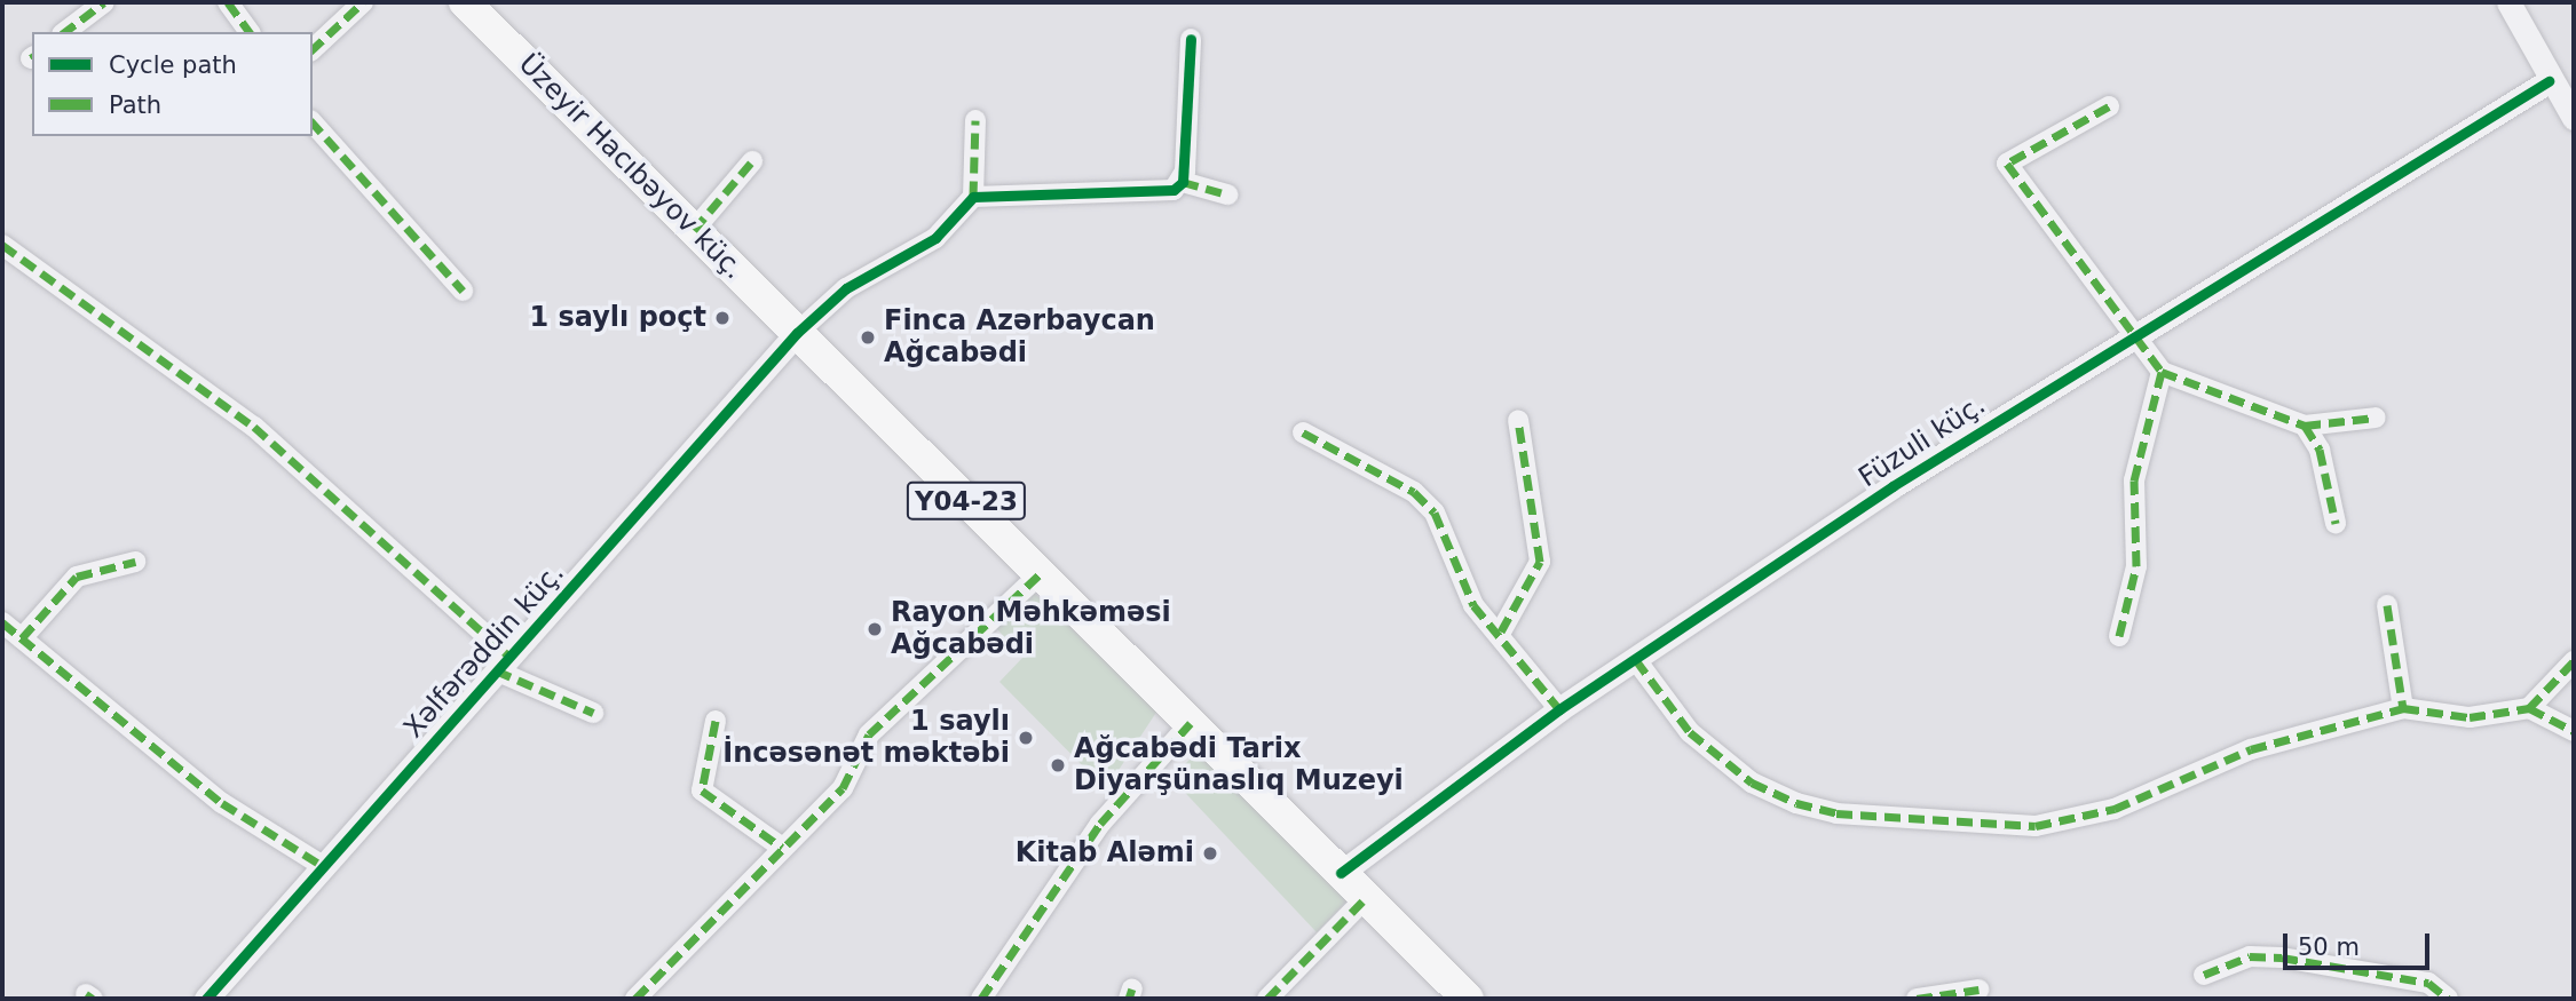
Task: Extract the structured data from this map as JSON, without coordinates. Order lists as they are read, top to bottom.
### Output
{
  "streets": {
    "main road": ["Üzeyir Hacıbəyov küç.", "Y04-23"],
    "street": ["Füzuli küç.", "Xəlfərəddin küç."]
  },
  "crossings": [
    ["Üzeyir Hacıbəyov küç.", "Füzuli küç."],
    ["Üzeyir Hacıbəyov küç.", "Xəlfərəddin küç."]
  ],
  "places": [
    "1 saylı poçt",
    "Finca Azərbaycan Ağcabədi",
    "Rayon Məhkəməsi Ağcabədi",
    "1 saylı İncəsənət məktəbi",
    "Ağcabədi Tarix Diyarşünaslıq Muzeyi",
    "Kitab Aləmi"
  ],
  "legend": ["Cycle path", "Path"],
  "scale_bar": "50 m"
}
